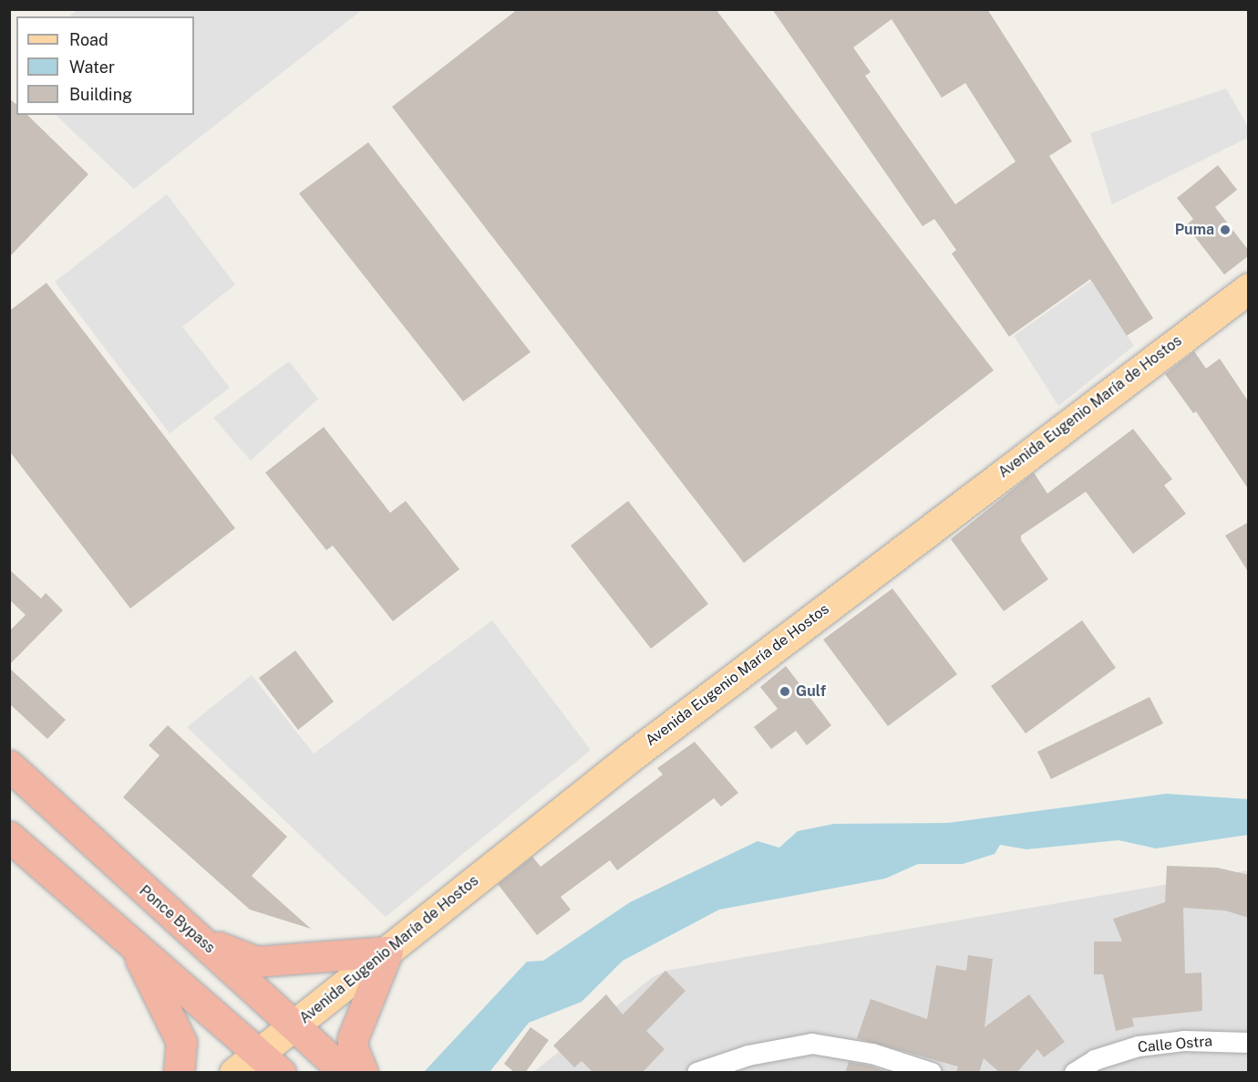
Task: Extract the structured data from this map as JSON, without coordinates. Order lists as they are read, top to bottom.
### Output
{
  "streets": {
    "highway": ["Ponce Bypass"],
    "main road": ["Avenida Eugenio María de Hostos"],
    "street": ["Calle Ostra"]
  },
  "crossings": [
    ["Avenida Eugenio María de Hostos", "Ponce Bypass"]
  ],
  "places": ["Puma", "Gulf"],
  "legend": ["Road", "Water", "Building"]
}
